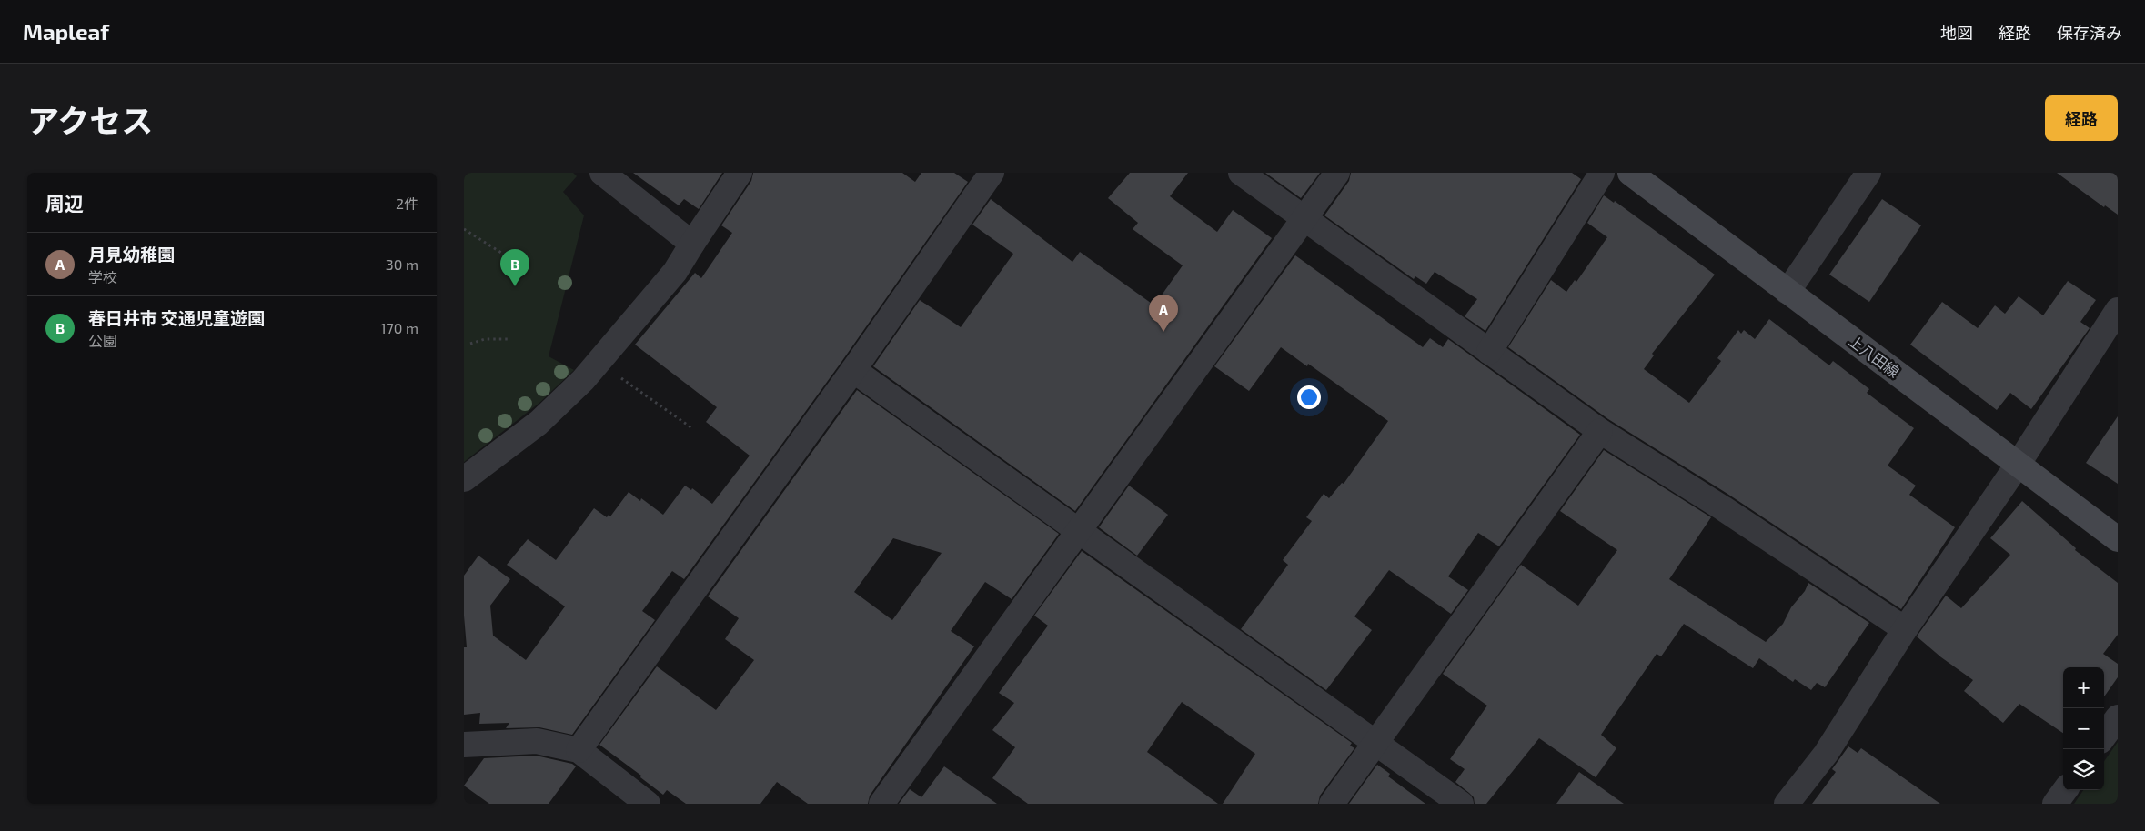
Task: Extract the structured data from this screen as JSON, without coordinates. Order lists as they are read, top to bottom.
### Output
{
  "streets": {
    "street": ["上八田線"]
  },
  "page": {
    "header": "Mapleaf",
    "nav": ["地図", "経路", "保存済み"],
    "title": "アクセス",
    "buttons": "経路",
    "heading": ["周辺", "2件"],
    "list": [
      {
        "mark": "A",
        "name": "月見幼稚園",
        "note": "学校",
        "value": "30 m"
      },
      {
        "mark": "B",
        "name": "春日井市 交通児童遊園",
        "note": "公園",
        "value": "170 m"
      }
    ],
    "pins": ["B", "A"],
    "map_buttons": ["+", "−"]
  }
}
